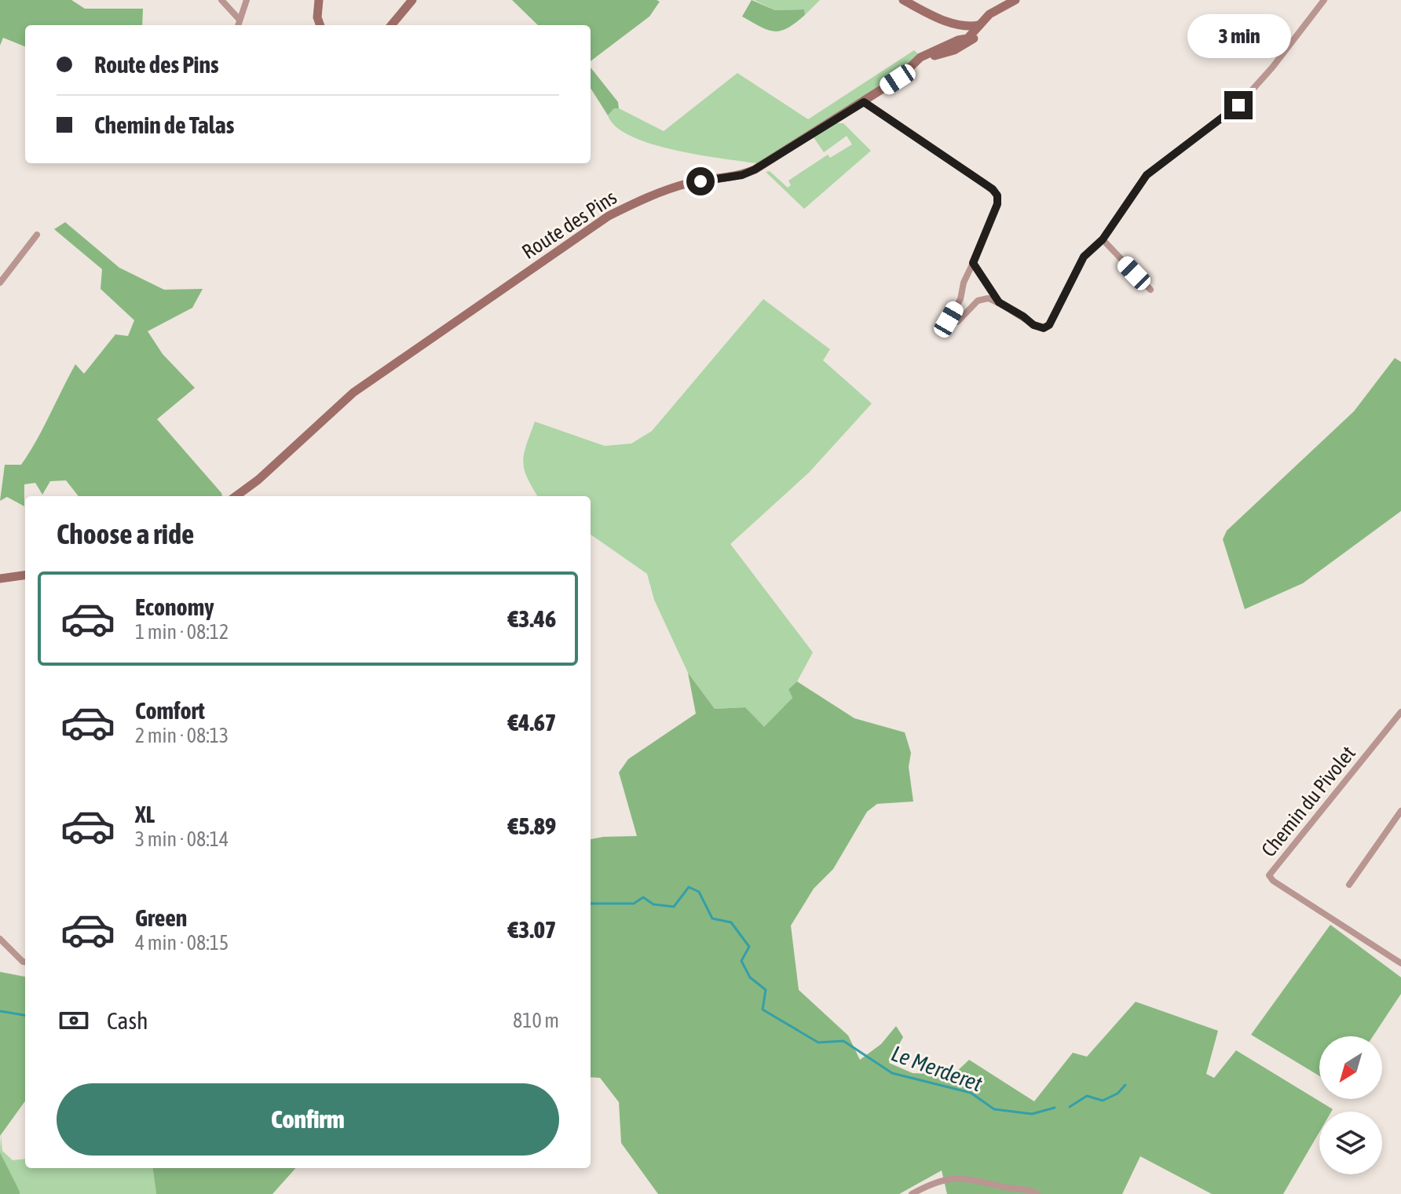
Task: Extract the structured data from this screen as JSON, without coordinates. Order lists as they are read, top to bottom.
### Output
{
  "streets": {
    "street": ["Route des Pins", "Chemin du Pivolet"]
  },
  "water": ["Le Merderet"],
  "north": "bottom left",
  "page": {
    "bubble": "3 min",
    "banner": ["Route des Pins", "Chemin de Talas"],
    "heading": "Choose a ride",
    "list": [
      {
        "name": "Economy",
        "note": "1 min · 08:12",
        "value": "€3.46"
      },
      {
        "name": "Comfort",
        "note": "2 min · 08:13",
        "value": "€4.67"
      },
      {
        "name": "XL",
        "note": "3 min · 08:14",
        "value": "€5.89"
      },
      {
        "name": "Green",
        "note": "4 min · 08:15",
        "value": "€3.07"
      }
    ],
    "pay": ["Cash", "810 m"],
    "buttons": "Confirm"
  }
}
